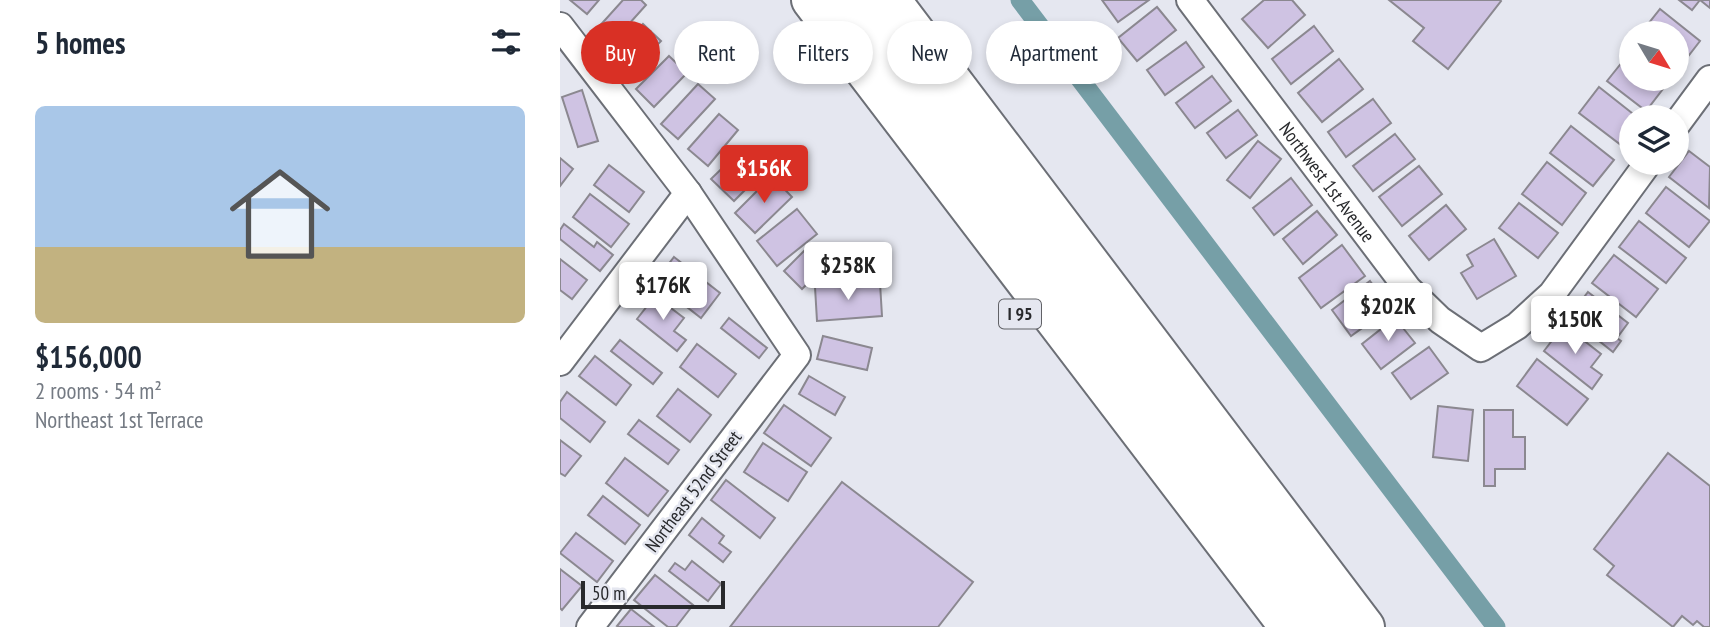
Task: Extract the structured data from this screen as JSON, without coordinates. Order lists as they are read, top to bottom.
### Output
{
  "streets": {
    "highway": ["I 95"],
    "street": ["Northwest 1st Avenue", "Northeast 52nd Street"]
  },
  "scale_bar": "50 m",
  "north": "bottom right",
  "page": {
    "heading": "5 homes",
    "chip": [
      "Buy",
      "Rent",
      "Filters",
      "New",
      "Apartment"
    ],
    "list": [
      {
        "name": "$156,000",
        "note": "2 rooms · 54 m² · Northeast 1st Terrace"
      }
    ],
    "price": [
      "$156K",
      "$258K",
      "$176K",
      "$202K",
      "$150K"
    ],
    "scale": "50 m"
  }
}
